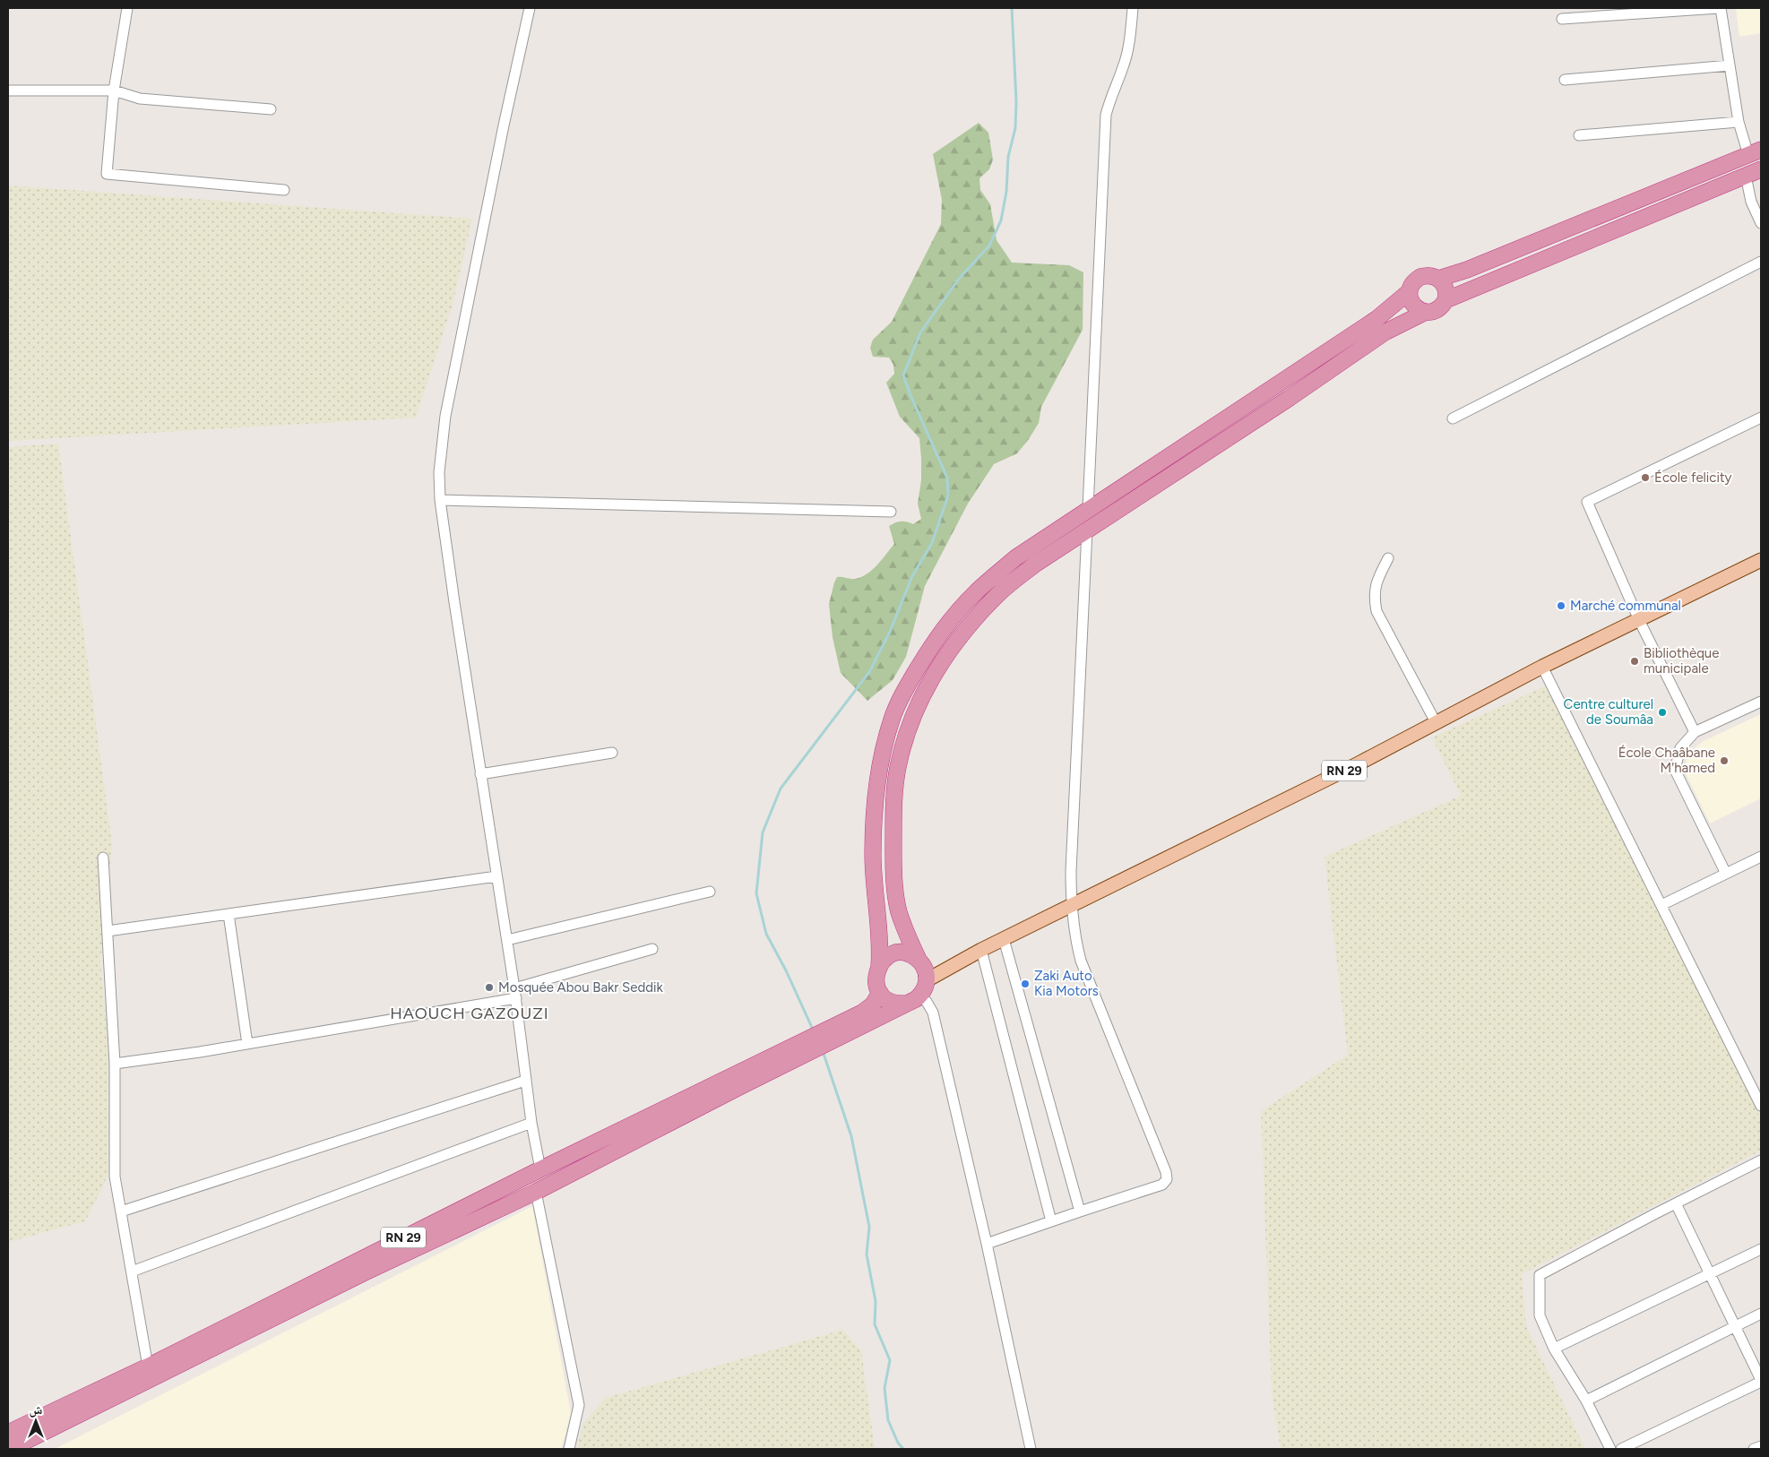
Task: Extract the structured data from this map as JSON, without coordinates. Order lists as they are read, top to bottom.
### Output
{
  "streets": {
    "highway": ["RN 29"]
  },
  "districts": ["HAOUCH GAZOUZI"],
  "places": [
    "École felicity",
    "Marché communal",
    "Bibliothèque municipale",
    "Centre culturel de Soumâa",
    "École Chaâbane M'hamed",
    "Zaki Auto Kia Motors",
    "Mosquée Abou Bakr Seddik"
  ],
  "north": "top"
}
